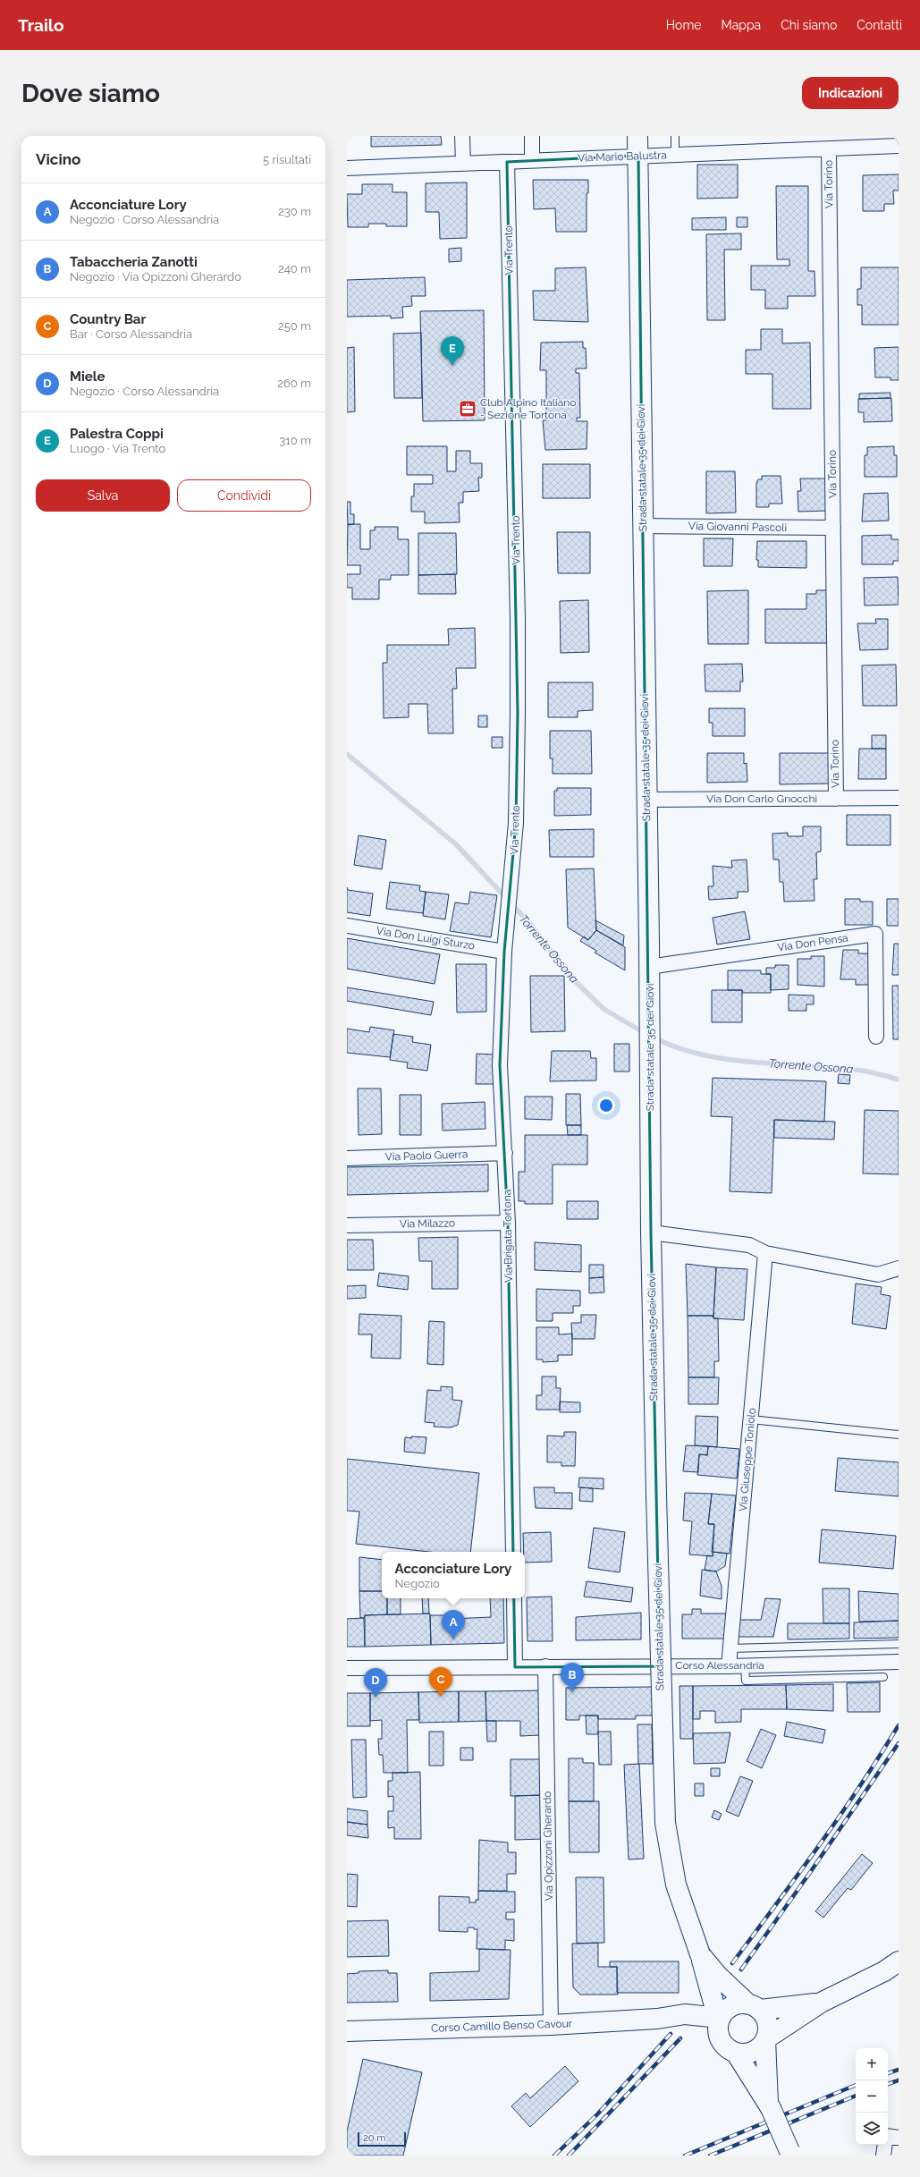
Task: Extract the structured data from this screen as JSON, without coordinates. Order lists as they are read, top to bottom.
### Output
{
  "streets": {
    "main road": ["Strada statale 35 dei Giovi", "Corso Camillo Benso Cavour"],
    "street": [
      "Via Mario Balustra",
      "Via Torino",
      "Via Trento",
      "Via Giovanni Pascoli",
      "Via Don Carlo Gnocchi",
      "Via Don Luigi Sturzo",
      "Via Don Pensa",
      "Via Paolo Guerra",
      "Via Milazzo",
      "Via Brigata Tortona",
      "Via Giuseppe Toniolo",
      "Corso Alessandria",
      "Via Opizzoni Gherardo"
    ]
  },
  "crossings": [
    ["Via Mario Balustra", "Via Torino"],
    ["Via Mario Balustra", "Via Trento"],
    ["Via Mario Balustra", "Strada statale 35 dei Giovi"],
    ["Via Torino", "Via Giovanni Pascoli"],
    ["Via Torino", "Via Don Carlo Gnocchi"],
    ["Via Trento", "Via Brigata Tortona"],
    ["Strada statale 35 dei Giovi", "Via Giovanni Pascoli"],
    ["Strada statale 35 dei Giovi", "Via Don Carlo Gnocchi"],
    ["Strada statale 35 dei Giovi", "Via Don Pensa"],
    ["Strada statale 35 dei Giovi", "Corso Camillo Benso Cavour"],
    ["Via Don Luigi Sturzo", "Via Brigata Tortona"],
    ["Via Paolo Guerra", "Via Brigata Tortona"],
    ["Via Milazzo", "Via Brigata Tortona"],
    ["Via Giuseppe Toniolo", "Corso Alessandria"],
    ["Corso Alessandria", "Via Opizzoni Gherardo"],
    ["Via Opizzoni Gherardo", "Corso Camillo Benso Cavour"]
  ],
  "water": ["Torrente Ossona"],
  "places": {
    "office": ["Club Alpino Italiano - Sezione Tortona"]
  },
  "scale_bar": "20 m",
  "page": {
    "header": "Trailo",
    "nav": [
      "Home",
      "Mappa",
      "Chi siamo",
      "Contatti"
    ],
    "buttons": [
      "Indicazioni",
      ["Salva", "Condividi"]
    ],
    "title": "Dove siamo",
    "heading": ["Vicino", "5 risultati"],
    "list": [
      {
        "mark": "A",
        "name": "Acconciature Lory",
        "note": "Negozio · Corso Alessandria",
        "value": "230 m"
      },
      {
        "mark": "B",
        "name": "Tabaccheria Zanotti",
        "note": "Negozio · Via Opizzoni Gherardo",
        "value": "240 m"
      },
      {
        "mark": "C",
        "name": "Country Bar",
        "note": "Bar · Corso Alessandria",
        "value": "250 m"
      },
      {
        "mark": "D",
        "name": "Miele",
        "note": "Negozio · Corso Alessandria",
        "value": "260 m"
      },
      {
        "mark": "E",
        "name": "Palestra Coppi",
        "note": "Luogo · Via Trento",
        "value": "310 m"
      }
    ],
    "pins": [
      "E",
      "A",
      "B",
      "C",
      "D"
    ],
    "popup": ["Acconciature Lory", "Negozio"],
    "map_buttons": ["+", "−"],
    "scale": "20 m"
  }
}
